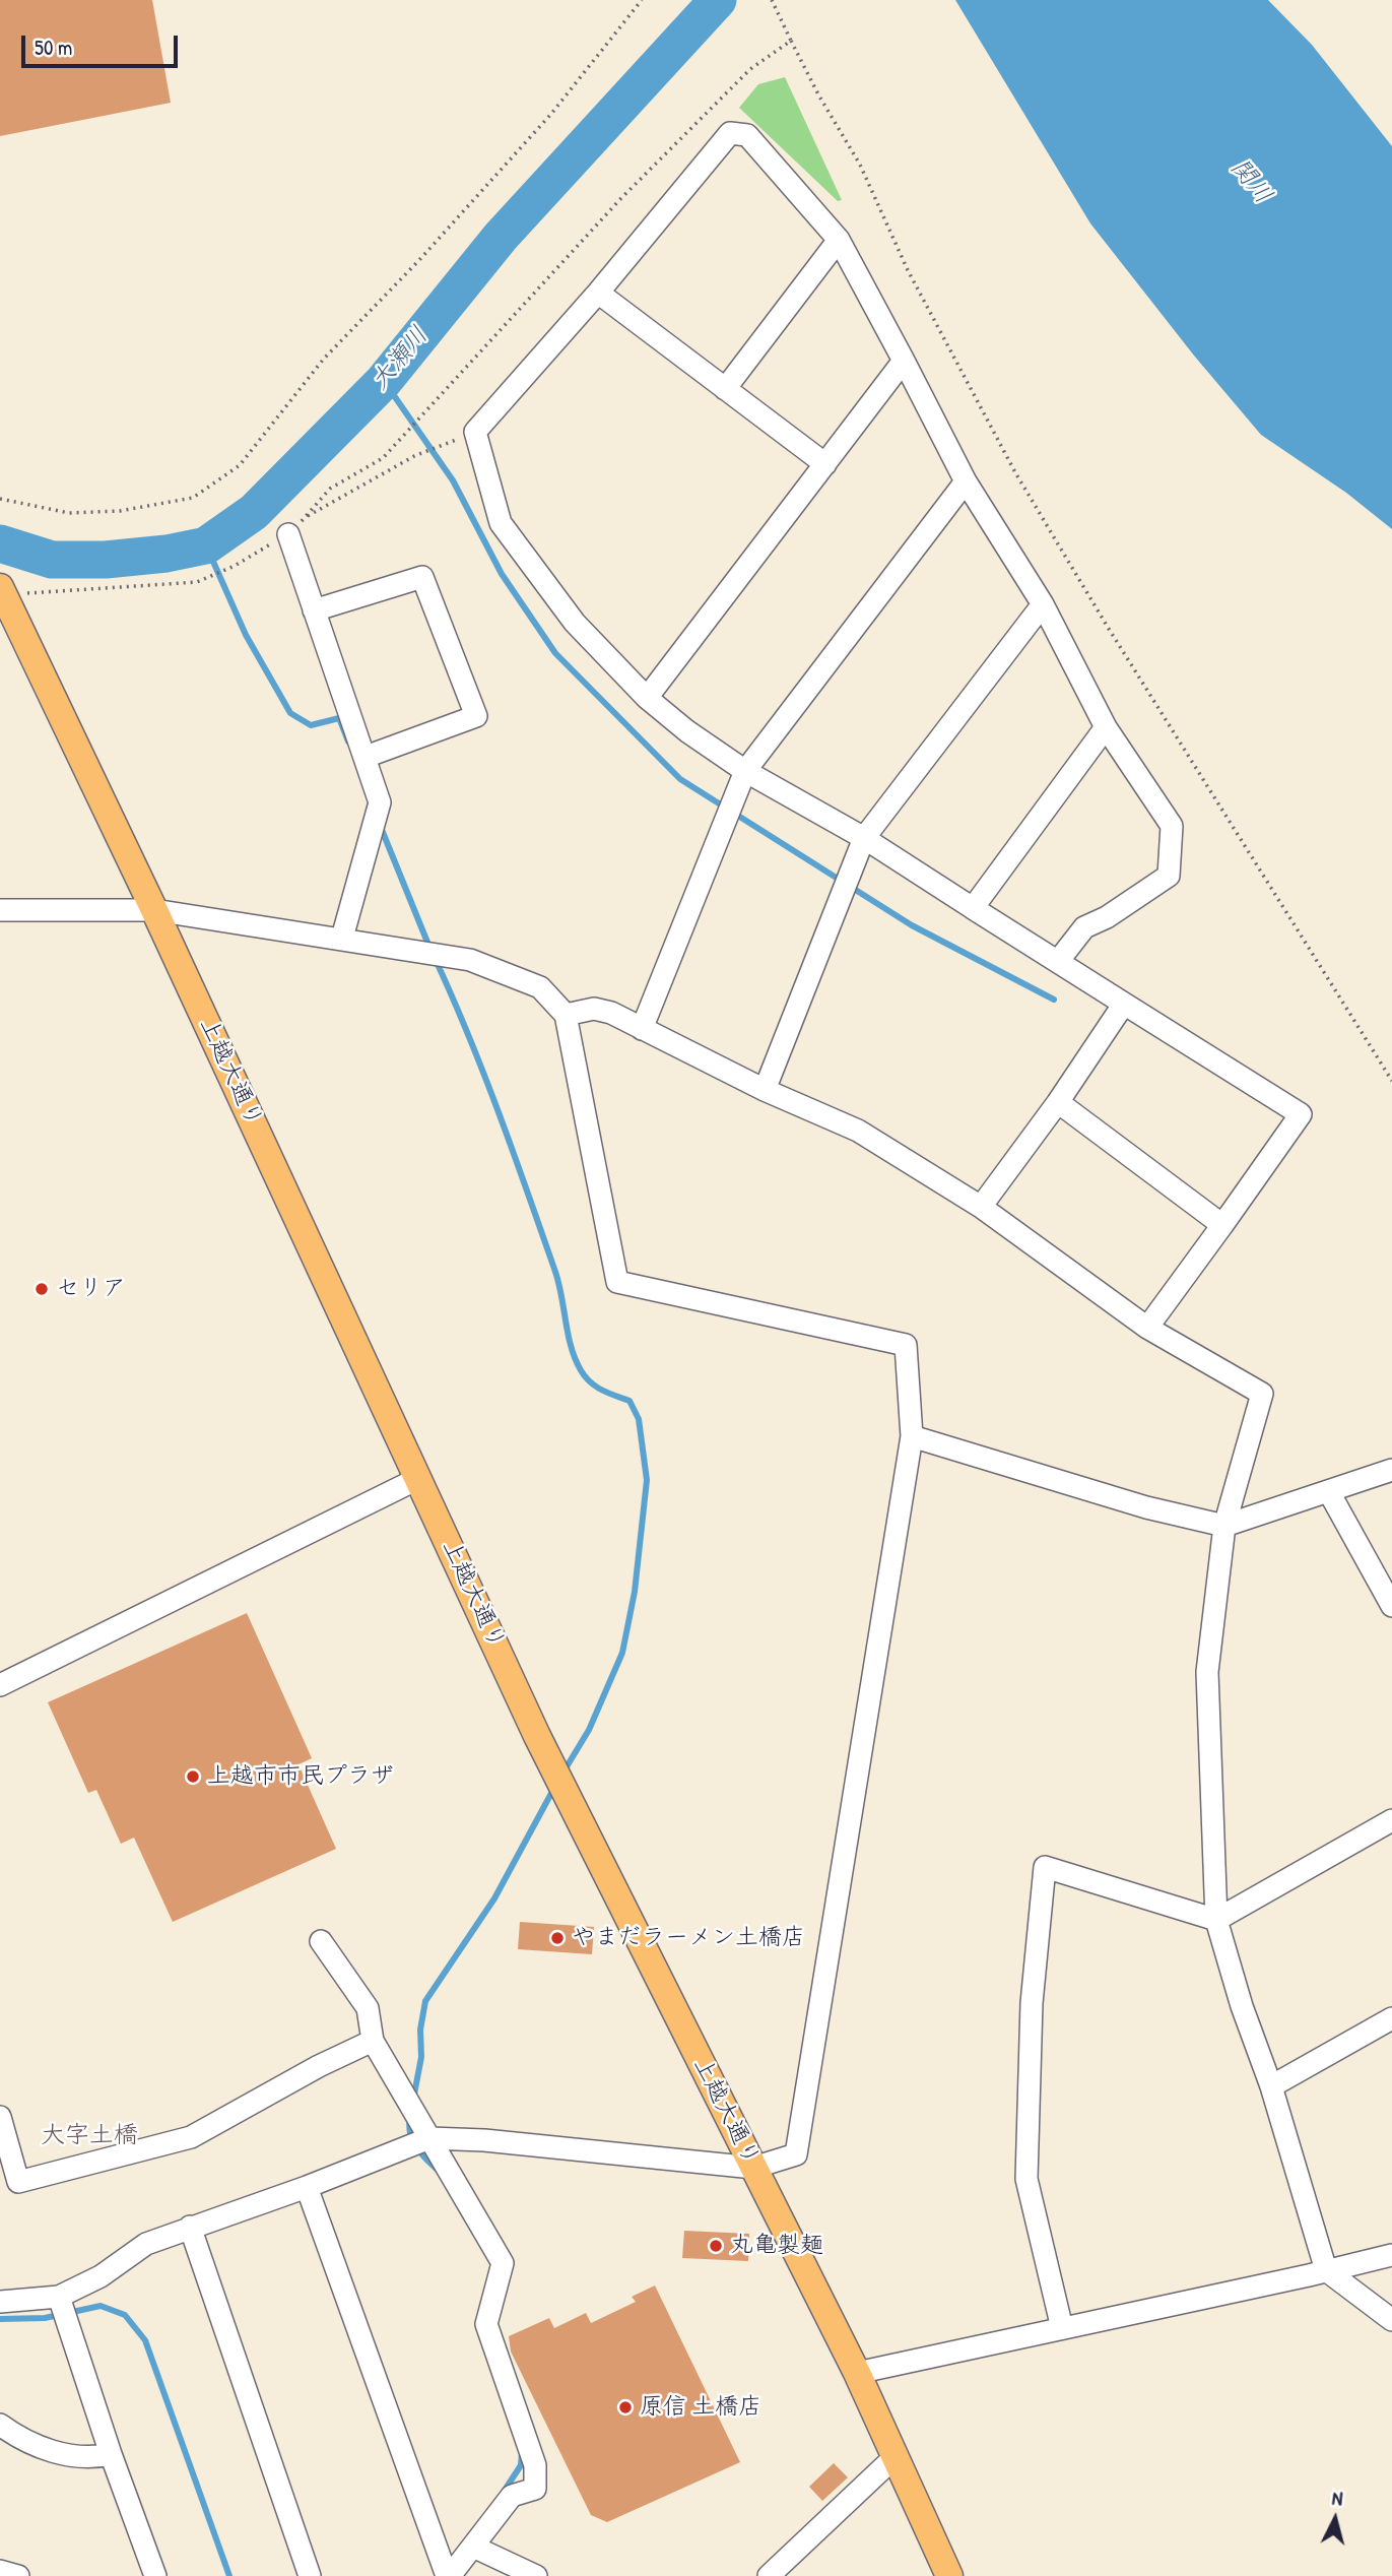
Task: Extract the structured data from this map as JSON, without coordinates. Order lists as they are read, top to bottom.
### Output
{
  "streets": {
    "main road": ["上越大通り"]
  },
  "districts": ["大字土橋"],
  "water": ["関川", "大瀬川"],
  "places": [
    "セリア",
    "上越市市民プラザ",
    "やまだラーメン土橋店",
    "丸亀製麺",
    "原信 土橋店"
  ],
  "scale_bar": "50 m",
  "north": "top"
}
